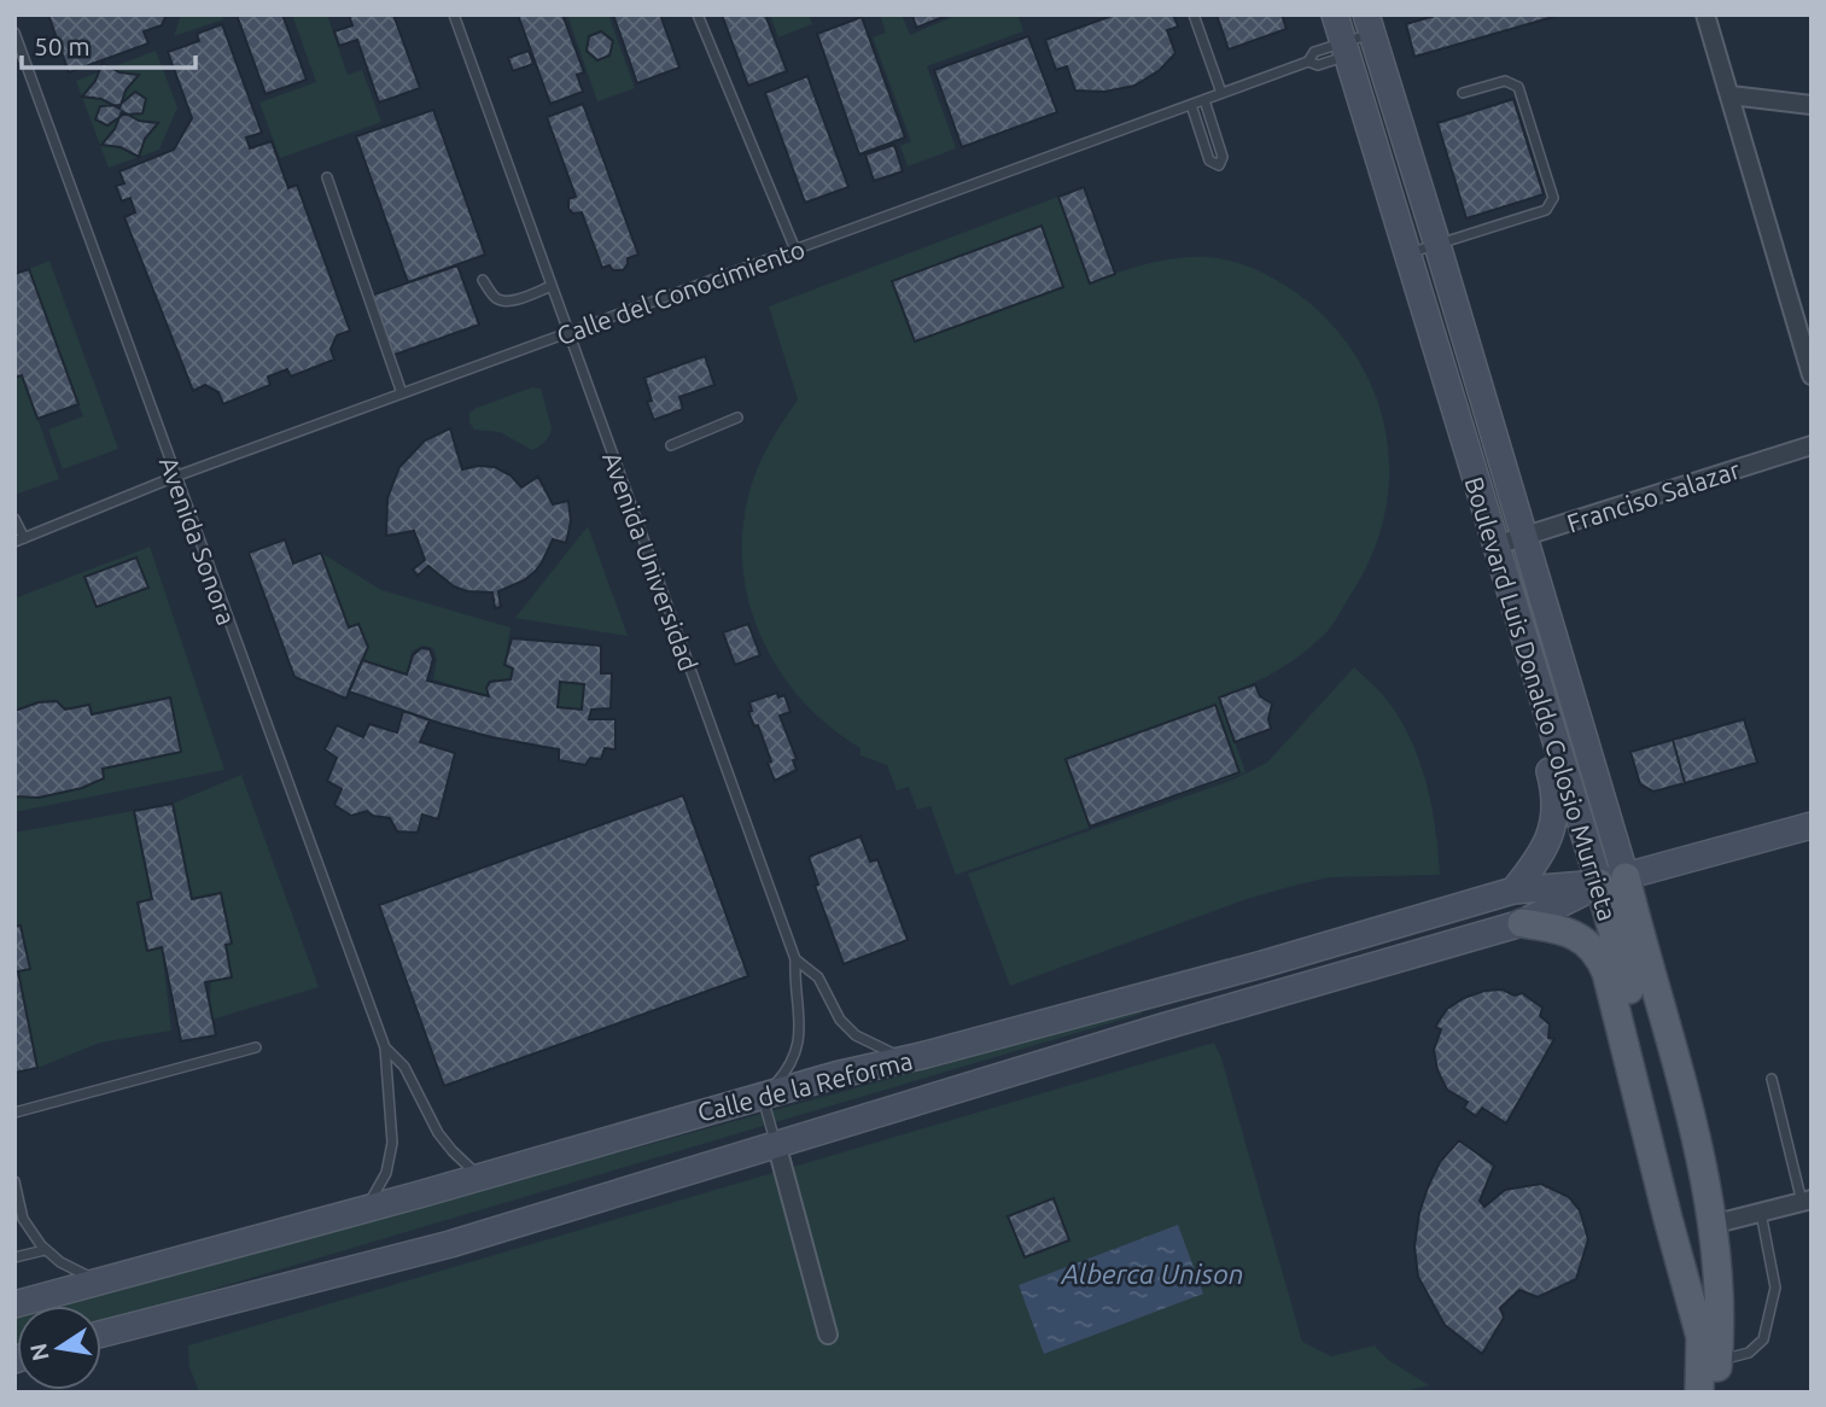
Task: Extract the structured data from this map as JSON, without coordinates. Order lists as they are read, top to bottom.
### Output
{
  "streets": {
    "main road": ["Boulevard Luis Donaldo Colosio Murrieta", "Calle de la Reforma"],
    "street": ["Franciso Salazar"],
    "lane": ["Calle del Conocimiento", "Avenida Sonora", "Avenida Universidad"]
  },
  "crossings": [
    ["Calle del Conocimiento", "Avenida Sonora"],
    ["Calle del Conocimiento", "Avenida Universidad"],
    ["Calle del Conocimiento", "Boulevard Luis Donaldo Colosio Murrieta"],
    ["Franciso Salazar", "Boulevard Luis Donaldo Colosio Murrieta"],
    ["Avenida Sonora", "Calle de la Reforma"],
    ["Avenida Universidad", "Calle de la Reforma"],
    ["Boulevard Luis Donaldo Colosio Murrieta", "Calle de la Reforma"]
  ],
  "water": ["Alberca Unison"],
  "scale_bar": "50 m",
  "north": "left"
}
